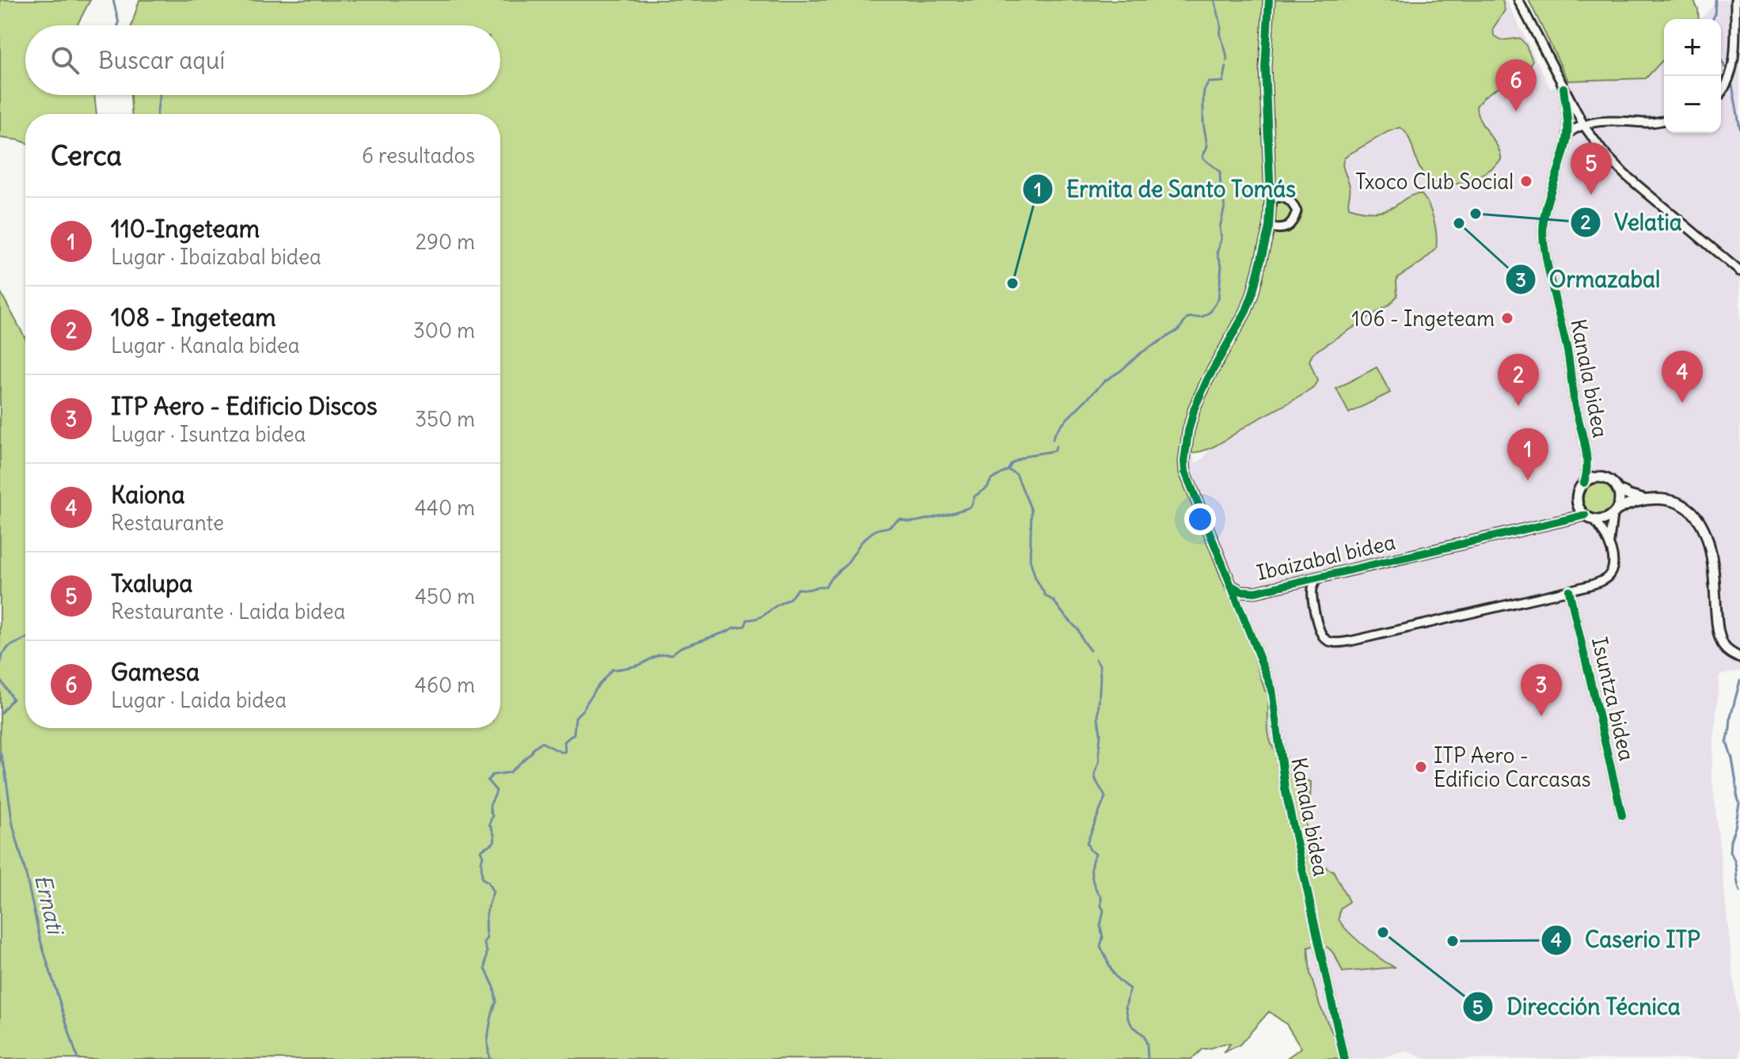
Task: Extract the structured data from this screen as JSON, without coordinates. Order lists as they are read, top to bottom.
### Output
{
  "streets": {
    "street": ["Kanala bidea", "Ibaizabal bidea", "Isuntza bidea"]
  },
  "crossings": [
    ["Kanala bidea", "Ibaizabal bidea"]
  ],
  "water": ["Ernati"],
  "places": [
    "Txoco Club Social",
    "Velatia",
    "Ormazabal",
    "Ermita de Santo Tomás",
    "106 - Ingeteam",
    "ITP Aero - Edificio Carcasas",
    "Dirección Técnica",
    "Caserio ITP"
  ],
  "page": {
    "map_buttons": ["+", "−"],
    "search": "Buscar aquí",
    "pins": [
      "6",
      "5",
      "4",
      "2",
      "1",
      "3"
    ],
    "heading": ["Cerca", "6 resultados"],
    "list": [
      {
        "mark": "1",
        "name": "110-Ingeteam",
        "note": "Lugar · Ibaizabal bidea",
        "value": "290 m"
      },
      {
        "mark": "2",
        "name": "108 - Ingeteam",
        "note": "Lugar · Kanala bidea",
        "value": "300 m"
      },
      {
        "mark": "3",
        "name": "ITP Aero - Edificio Discos",
        "note": "Lugar · Isuntza bidea",
        "value": "350 m"
      },
      {
        "mark": "4",
        "name": "Kaiona",
        "note": "Restaurante",
        "value": "440 m"
      },
      {
        "mark": "5",
        "name": "Txalupa",
        "note": "Restaurante · Laida bidea",
        "value": "450 m"
      },
      {
        "mark": "6",
        "name": "Gamesa",
        "note": "Lugar · Laida bidea",
        "value": "460 m"
      }
    ]
  }
}
